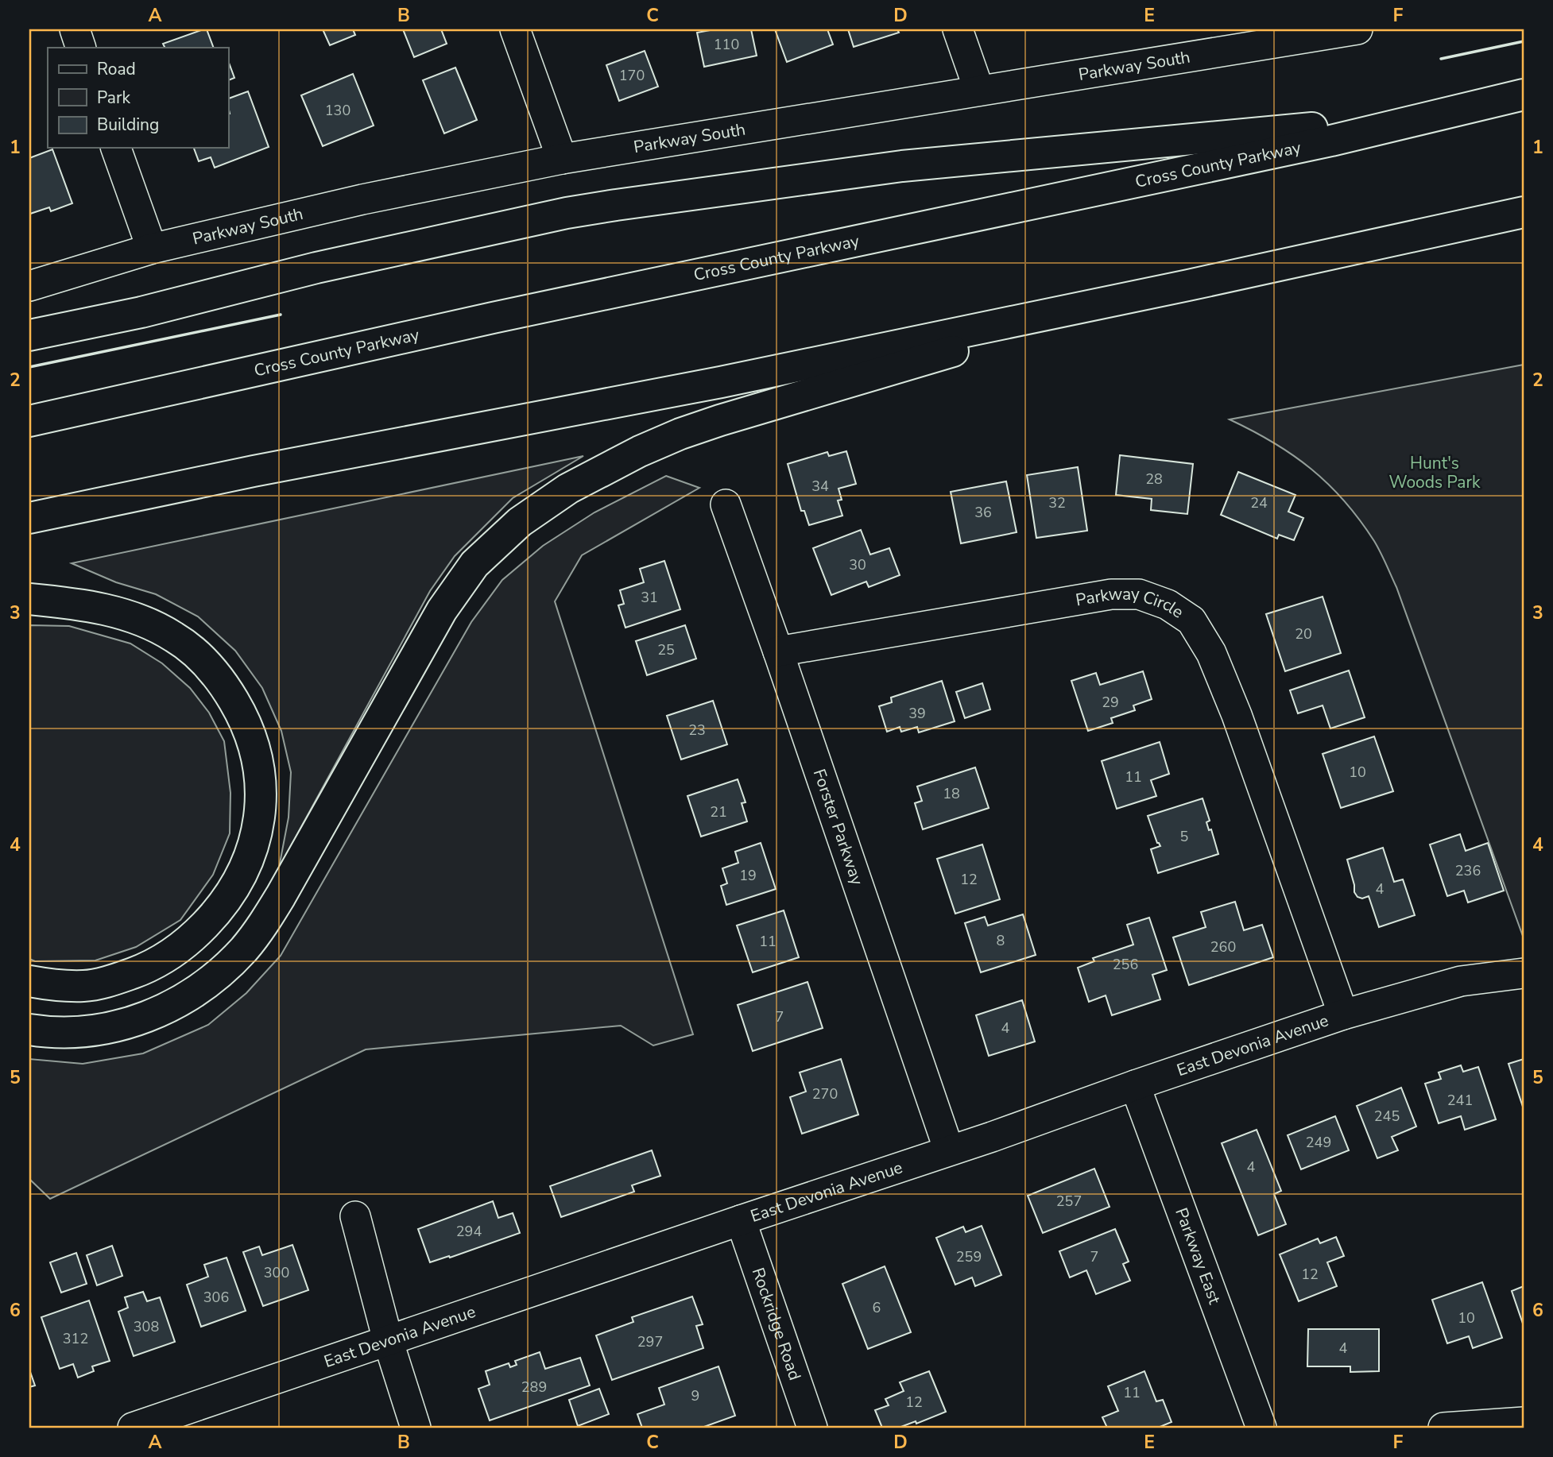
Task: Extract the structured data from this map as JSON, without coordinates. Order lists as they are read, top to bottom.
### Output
{
  "streets": {
    "highway": ["Cross County Parkway"],
    "street": [
      "Parkway South",
      "Parkway Circle",
      "Forster Parkway",
      "East Devonia Avenue",
      "Parkway East",
      "Rockridge Road"
    ]
  },
  "crossings": [
    ["Parkway Circle", "Forster Parkway"],
    ["Parkway Circle", "East Devonia Avenue"],
    ["Forster Parkway", "East Devonia Avenue"],
    ["East Devonia Avenue", "Parkway East"],
    ["East Devonia Avenue", "Rockridge Road"]
  ],
  "parks": ["Hunt's Woods Park"],
  "house_numbers": [
    "110",
    "170",
    "130",
    "28",
    "34",
    "32",
    "24",
    "36",
    "30",
    "31",
    "20",
    "25",
    "29",
    "39",
    "23",
    "10",
    "11",
    "18",
    "21",
    "5",
    "236",
    "19",
    "12",
    "4",
    "8",
    "11",
    "260",
    "256",
    "7",
    "4",
    "270",
    "241",
    "245",
    "249",
    "4",
    "257",
    "294",
    "259",
    "7",
    "300",
    "12",
    "306",
    "6",
    "10",
    "308",
    "312",
    "297",
    "4",
    "289",
    "11",
    "9",
    "12"
  ],
  "legend": ["Road", "Park", "Building"],
  "grid": {
    "columns": [
      "A",
      "B",
      "C",
      "D",
      "E",
      "F"
    ],
    "rows": [
      "1",
      "2",
      "3",
      "4",
      "5",
      "6"
    ]
  }
}
